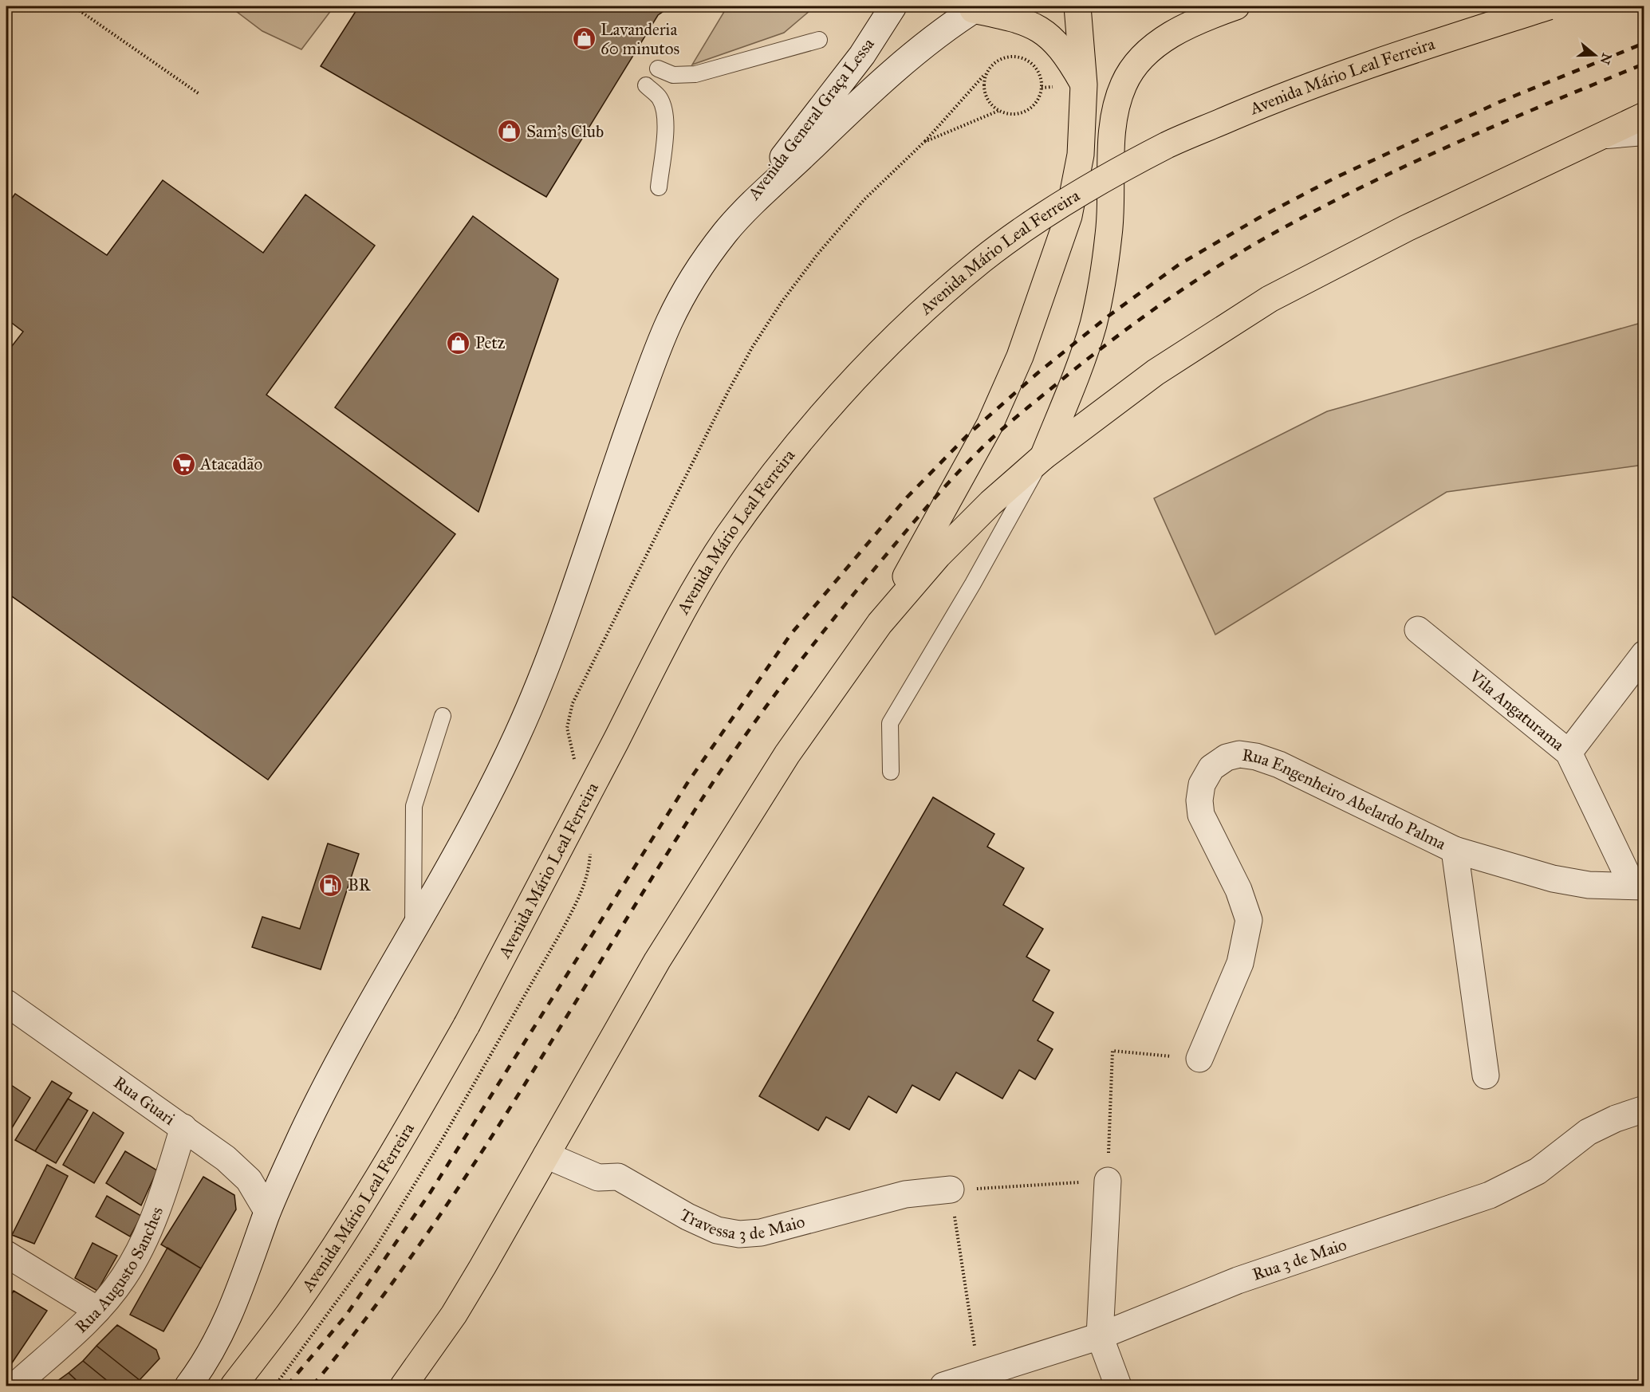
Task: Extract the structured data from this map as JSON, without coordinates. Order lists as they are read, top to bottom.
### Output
{
  "streets": {
    "highway": ["Avenida Mário Leal Ferreira"],
    "street": [
      "Avenida General Graça Lessa",
      "Vila Angaturama",
      "Rua Engenheiro Abelardo Palma",
      "Rua Guari",
      "Travessa 3 de Maio",
      "Rua 3 de Maio",
      "Rua Augusto Sanches"
    ]
  },
  "crossings": [
    ["Vila Angaturama", "Rua Engenheiro Abelardo Palma"],
    ["Rua Guari", "Rua Augusto Sanches"]
  ],
  "places": {
    "shop": ["Lavanderia 60 minutos", "Sam's Club", "Petz"],
    "supermarket": ["Atacadão"],
    "fuel station": ["BR"]
  },
  "north": "right"
}
